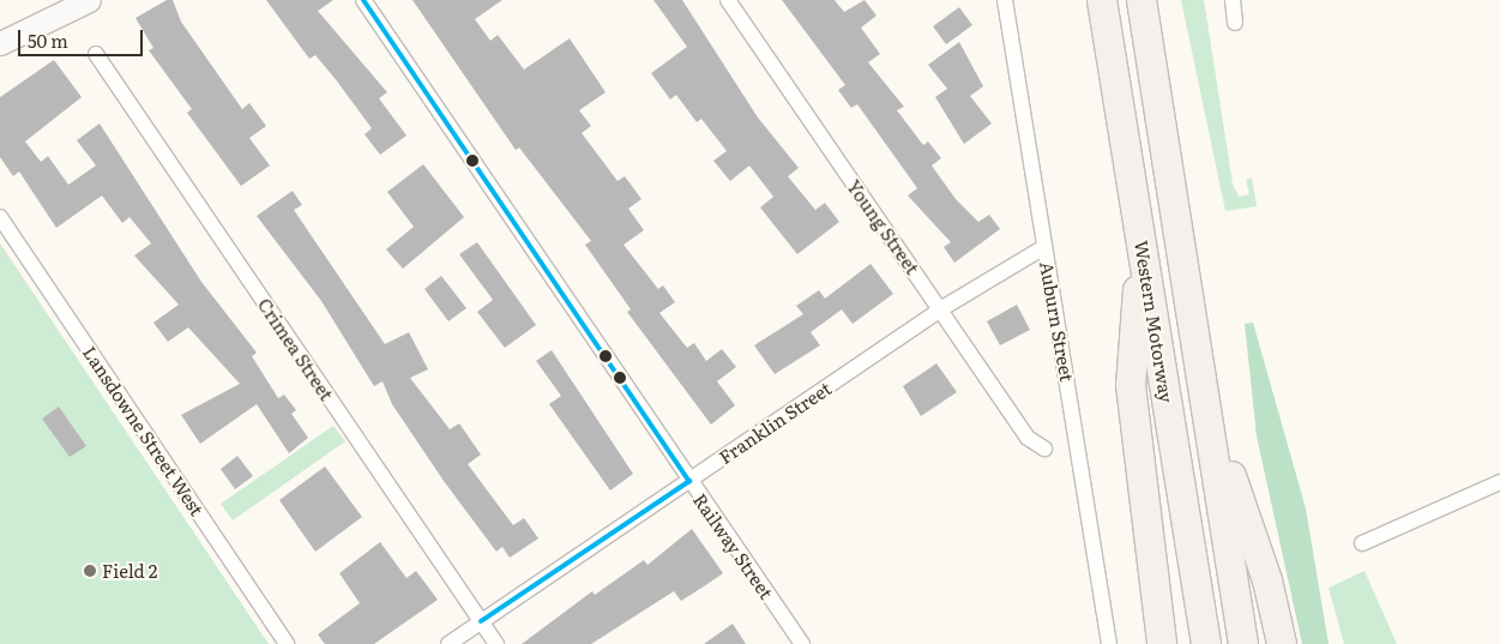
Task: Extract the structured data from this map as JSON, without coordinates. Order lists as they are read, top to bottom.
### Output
{
  "streets": {
    "highway": ["Western Motorway"],
    "street": [
      "Young Street",
      "Auburn Street",
      "Crimea Street",
      "Franklin Street",
      "Lansdowne Street West",
      "Railway Street"
    ]
  },
  "crossings": [
    ["Young Street", "Franklin Street"],
    ["Auburn Street", "Franklin Street"],
    ["Crimea Street", "Franklin Street"],
    ["Franklin Street", "Railway Street"]
  ],
  "places": ["Field 2"],
  "scale_bar": "50 m"
}
